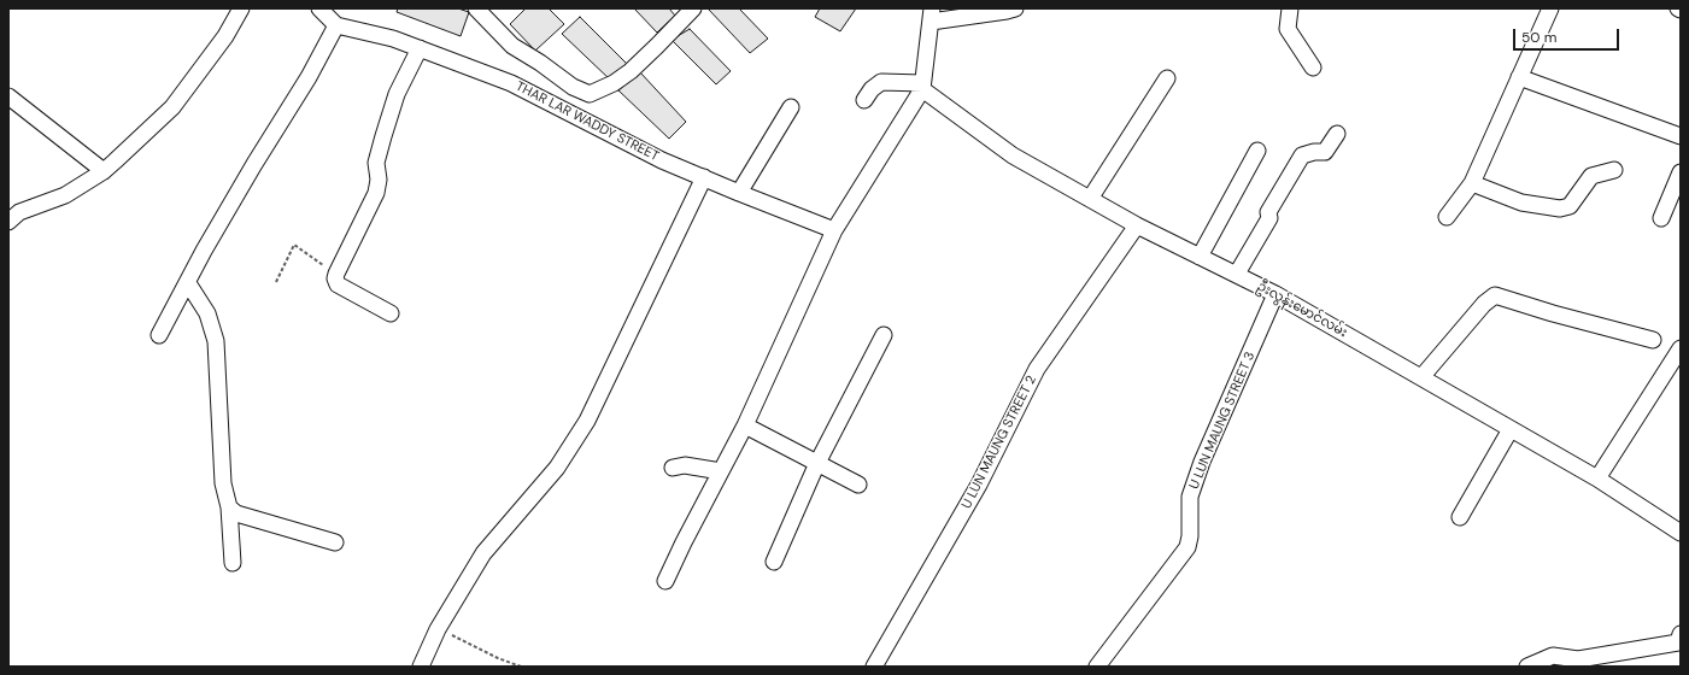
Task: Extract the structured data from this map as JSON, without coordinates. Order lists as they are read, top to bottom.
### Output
{
  "streets": {
    "street": [
      "THAR LAR WADDY STREET",
      "ဦးလွန်းမောင်လမ်း",
      "U LUN MAUNG STREET 3",
      "U LUN MAUNG STREET 2"
    ]
  },
  "crossings": [
    ["ဦးလွန်းမောင်လမ်း", "U LUN MAUNG STREET 3"],
    ["ဦးလွန်းမောင်လမ်း", "U LUN MAUNG STREET 2"]
  ],
  "scale_bar": "50 m"
}
